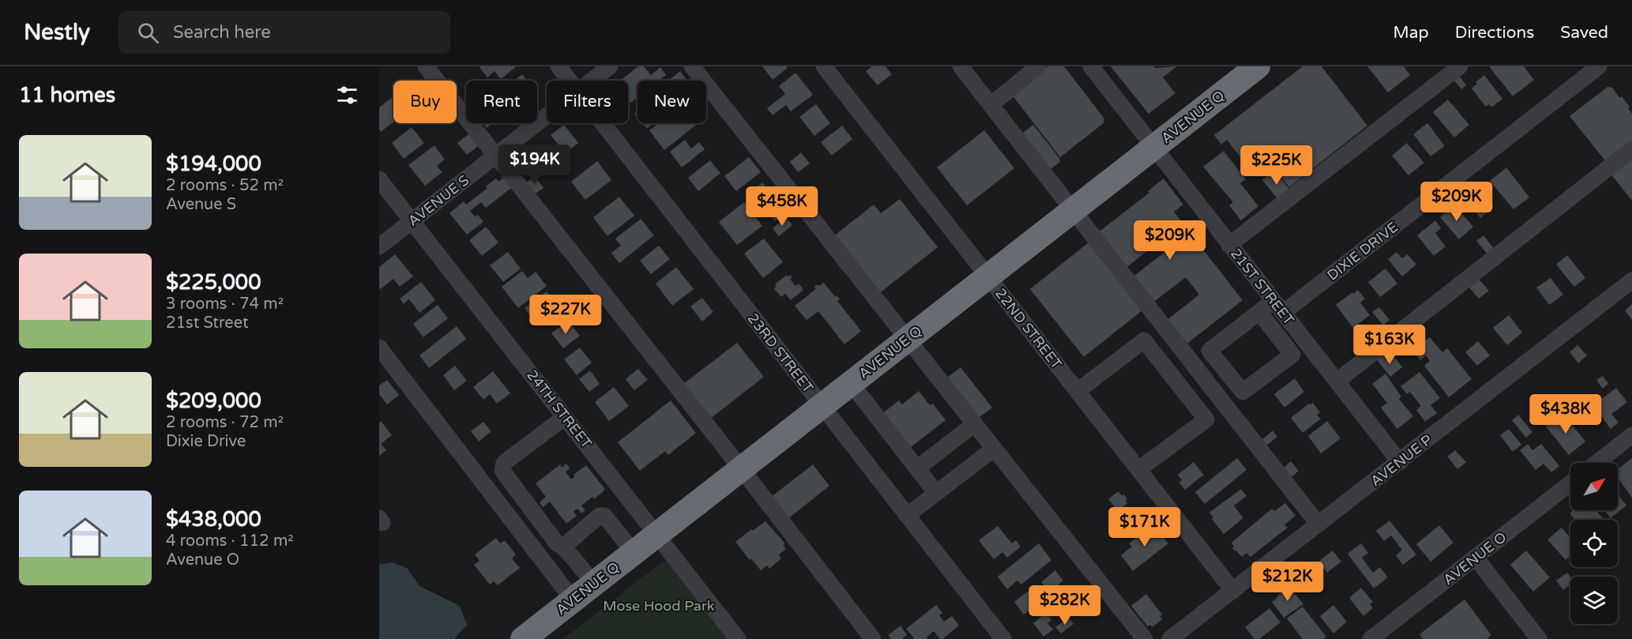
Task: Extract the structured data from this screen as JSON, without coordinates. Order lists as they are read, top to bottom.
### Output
{
  "streets": {
    "highway": ["AVENUE Q"],
    "street": [
      "AVENUE S",
      "DIXIE DRIVE",
      "21ST STREET",
      "22ND STREET",
      "23RD STREET",
      "24TH STREET",
      "AVENUE P",
      "AVENUE O"
    ]
  },
  "crossings": [
    ["AVENUE Q", "21ST STREET"],
    ["AVENUE Q", "22ND STREET"],
    ["AVENUE Q", "23RD STREET"],
    ["AVENUE Q", "24TH STREET"],
    ["AVENUE S", "24TH STREET"],
    ["DIXIE DRIVE", "21ST STREET"],
    ["21ST STREET", "AVENUE P"],
    ["22ND STREET", "AVENUE P"]
  ],
  "parks": ["Mose Hood Park"],
  "north": "top right",
  "page": {
    "header": "Nestly",
    "search": "Search here",
    "nav": ["Map", "Directions", "Saved"],
    "heading": "11 homes",
    "chip": [
      "Buy",
      "Rent",
      "Filters",
      "New"
    ],
    "list": [
      {
        "name": "$194,000",
        "note": "2 rooms · 52 m² · Avenue S"
      },
      {
        "name": "$225,000",
        "note": "3 rooms · 74 m² · 21st Street"
      },
      {
        "name": "$209,000",
        "note": "2 rooms · 72 m² · Dixie Drive"
      },
      {
        "name": "$438,000",
        "note": "4 rooms · 112 m² · Avenue O"
      }
    ],
    "price": [
      "$194K",
      "$225K",
      "$209K",
      "$458K",
      "$209K",
      "$227K",
      "$163K",
      "$438K",
      "$171K",
      "$212K",
      "$282K"
    ]
  }
}
